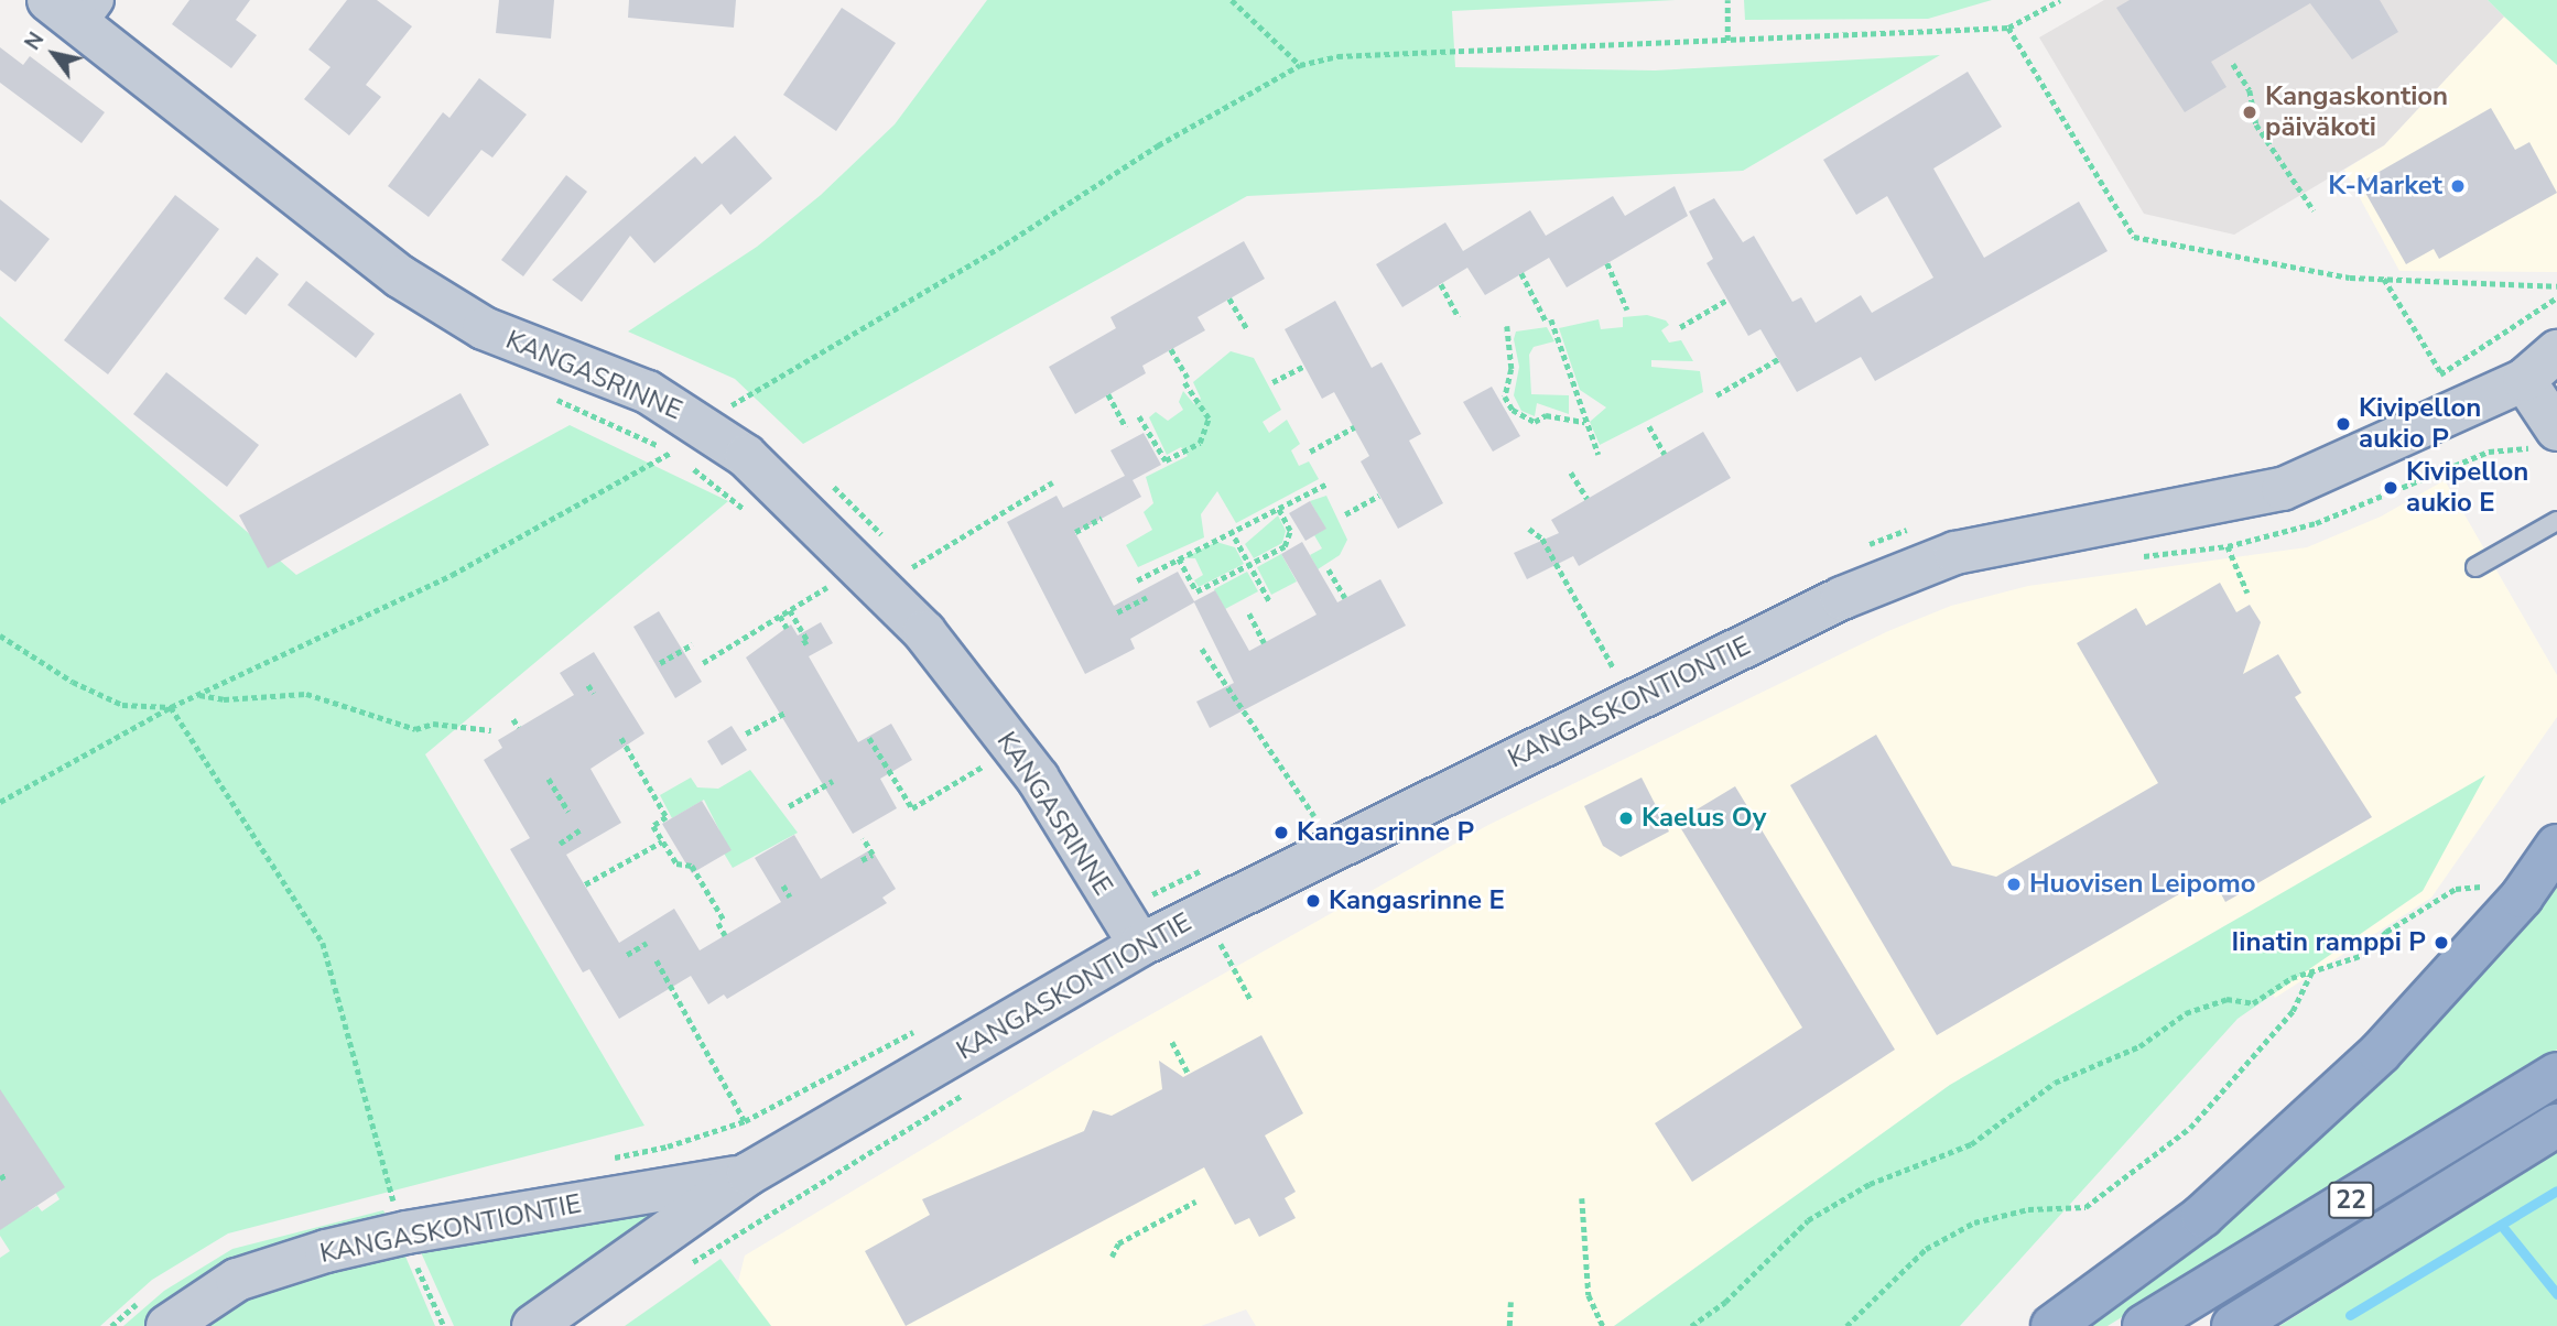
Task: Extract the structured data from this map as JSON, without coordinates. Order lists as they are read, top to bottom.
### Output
{
  "streets": {
    "highway": ["22"],
    "street": ["KANGASRINNE", "KANGASKONTIONTIE"]
  },
  "crossings": [
    ["KANGASRINNE", "KANGASKONTIONTIE"]
  ],
  "places": [
    "Kangaskontion päiväkoti",
    "K-Market",
    "Kivipellon aukio P",
    "Kivipellon aukio E",
    "Kaelus Oy",
    "Kangasrinne P",
    "Huovisen Leipomo",
    "Kangasrinne E",
    "Iinatin ramppi P"
  ],
  "north": "top left"
}
